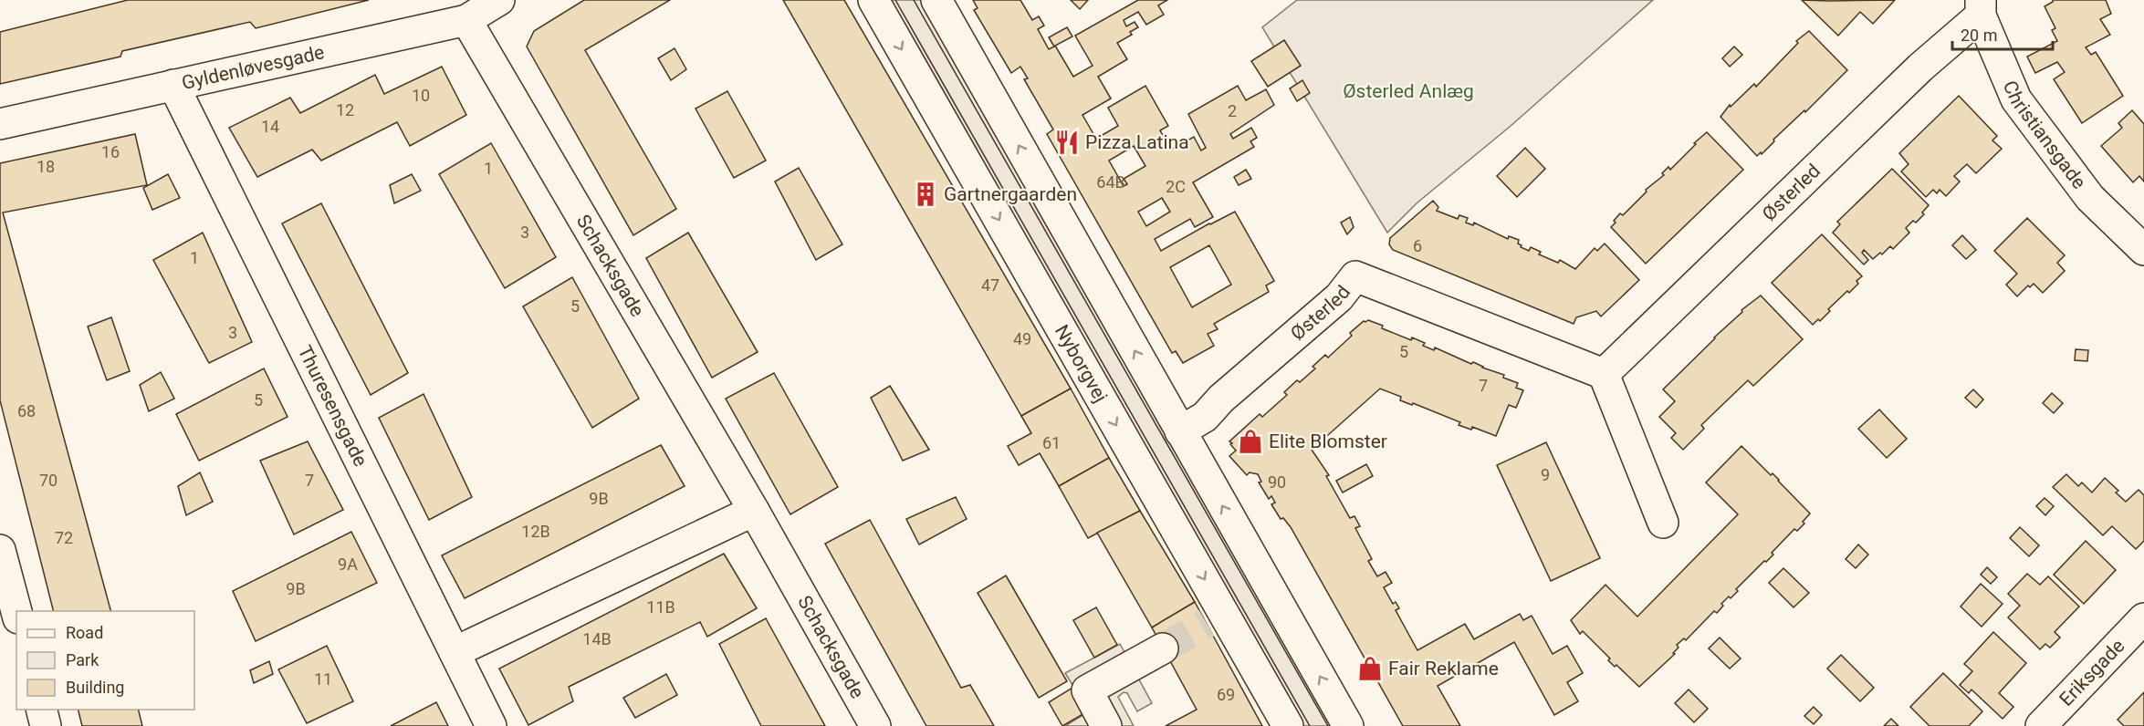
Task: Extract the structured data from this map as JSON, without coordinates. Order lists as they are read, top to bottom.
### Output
{
  "streets": {
    "street": [
      "Gyldenløvesgade",
      "Christiansgade",
      "Østerled",
      "Schacksgade",
      "Nyborgvej",
      "Thuresensgade",
      "Eriksgade"
    ]
  },
  "crossings": [
    ["Gyldenløvesgade", "Schacksgade"],
    ["Gyldenløvesgade", "Thuresensgade"],
    ["Christiansgade", "Østerled"]
  ],
  "parks": ["Østerled Anlæg"],
  "places": {
    "restaurant": ["Pizza Latina"],
    "building": ["Gartnergaarden"],
    "shop": ["Elite Blomster", "Fair Reklame"]
  },
  "house_numbers": [
    "10",
    "12",
    "2",
    "14",
    "16",
    "18",
    "1",
    "64B",
    "2C",
    "3",
    "6",
    "1",
    "47",
    "5",
    "3",
    "49",
    "5",
    "7",
    "5",
    "68",
    "61",
    "9",
    "70",
    "7",
    "90",
    "9B",
    "12B",
    "72",
    "9A",
    "9B",
    "11B",
    "14B",
    "11",
    "69"
  ],
  "legend": ["Road", "Park", "Building"],
  "scale_bar": "20 m"
}
